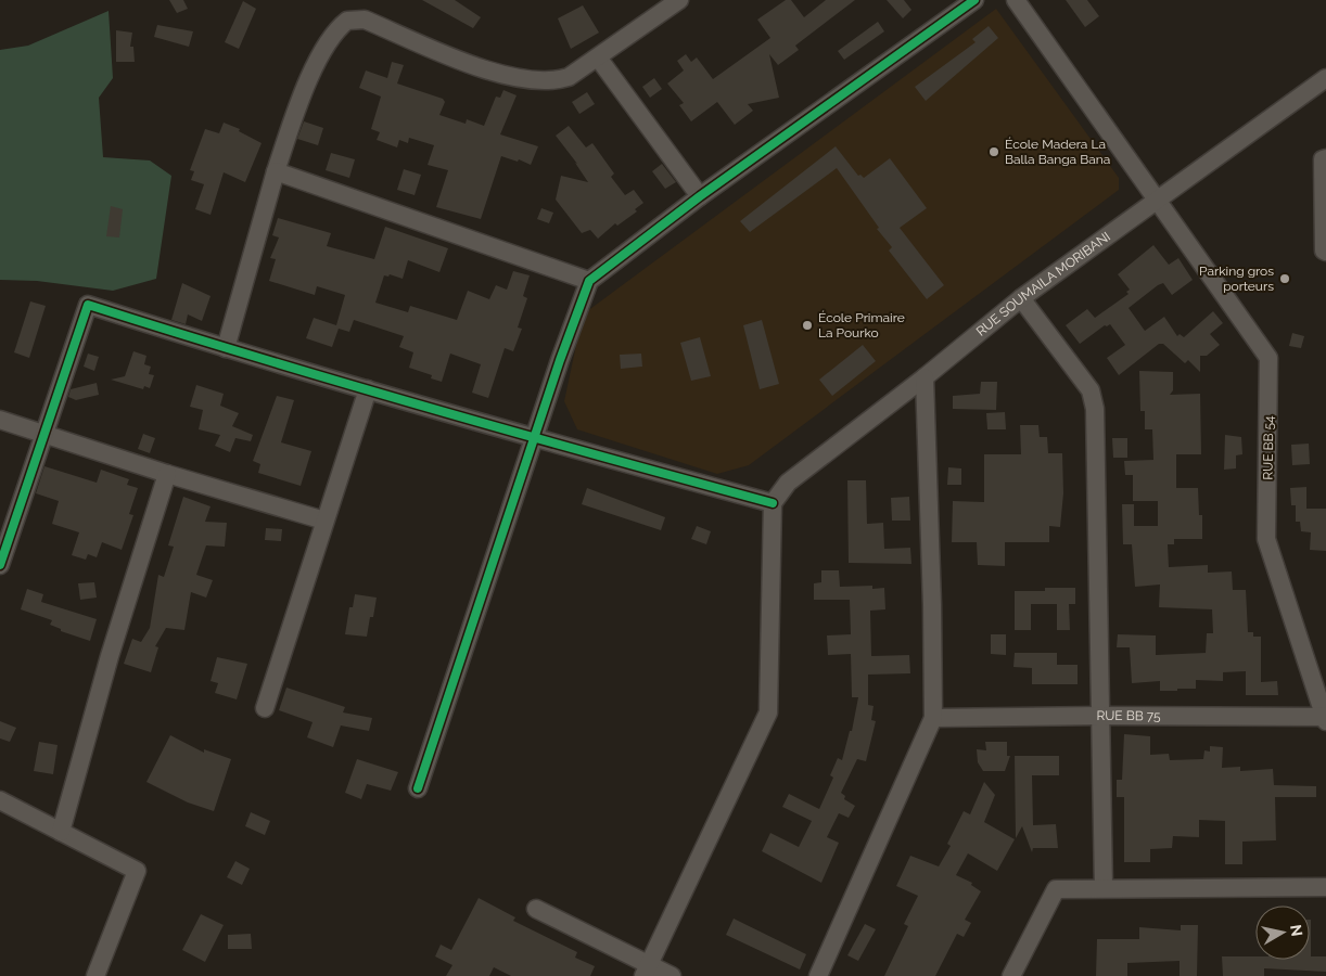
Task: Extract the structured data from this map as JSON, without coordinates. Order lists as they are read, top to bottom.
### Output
{
  "streets": {
    "street": ["RUE SOUMAILA MORIBANI", "RUE BB 54", "RUE BB 75"]
  },
  "crossings": [
    ["RUE SOUMAILA MORIBANI", "RUE BB 54"],
    ["RUE BB 54", "RUE BB 75"]
  ],
  "places": ["École Madera La Balla Banga Bana", "Parking gros porteurs", "École Primaire La Pourko"],
  "north": "right"
}
